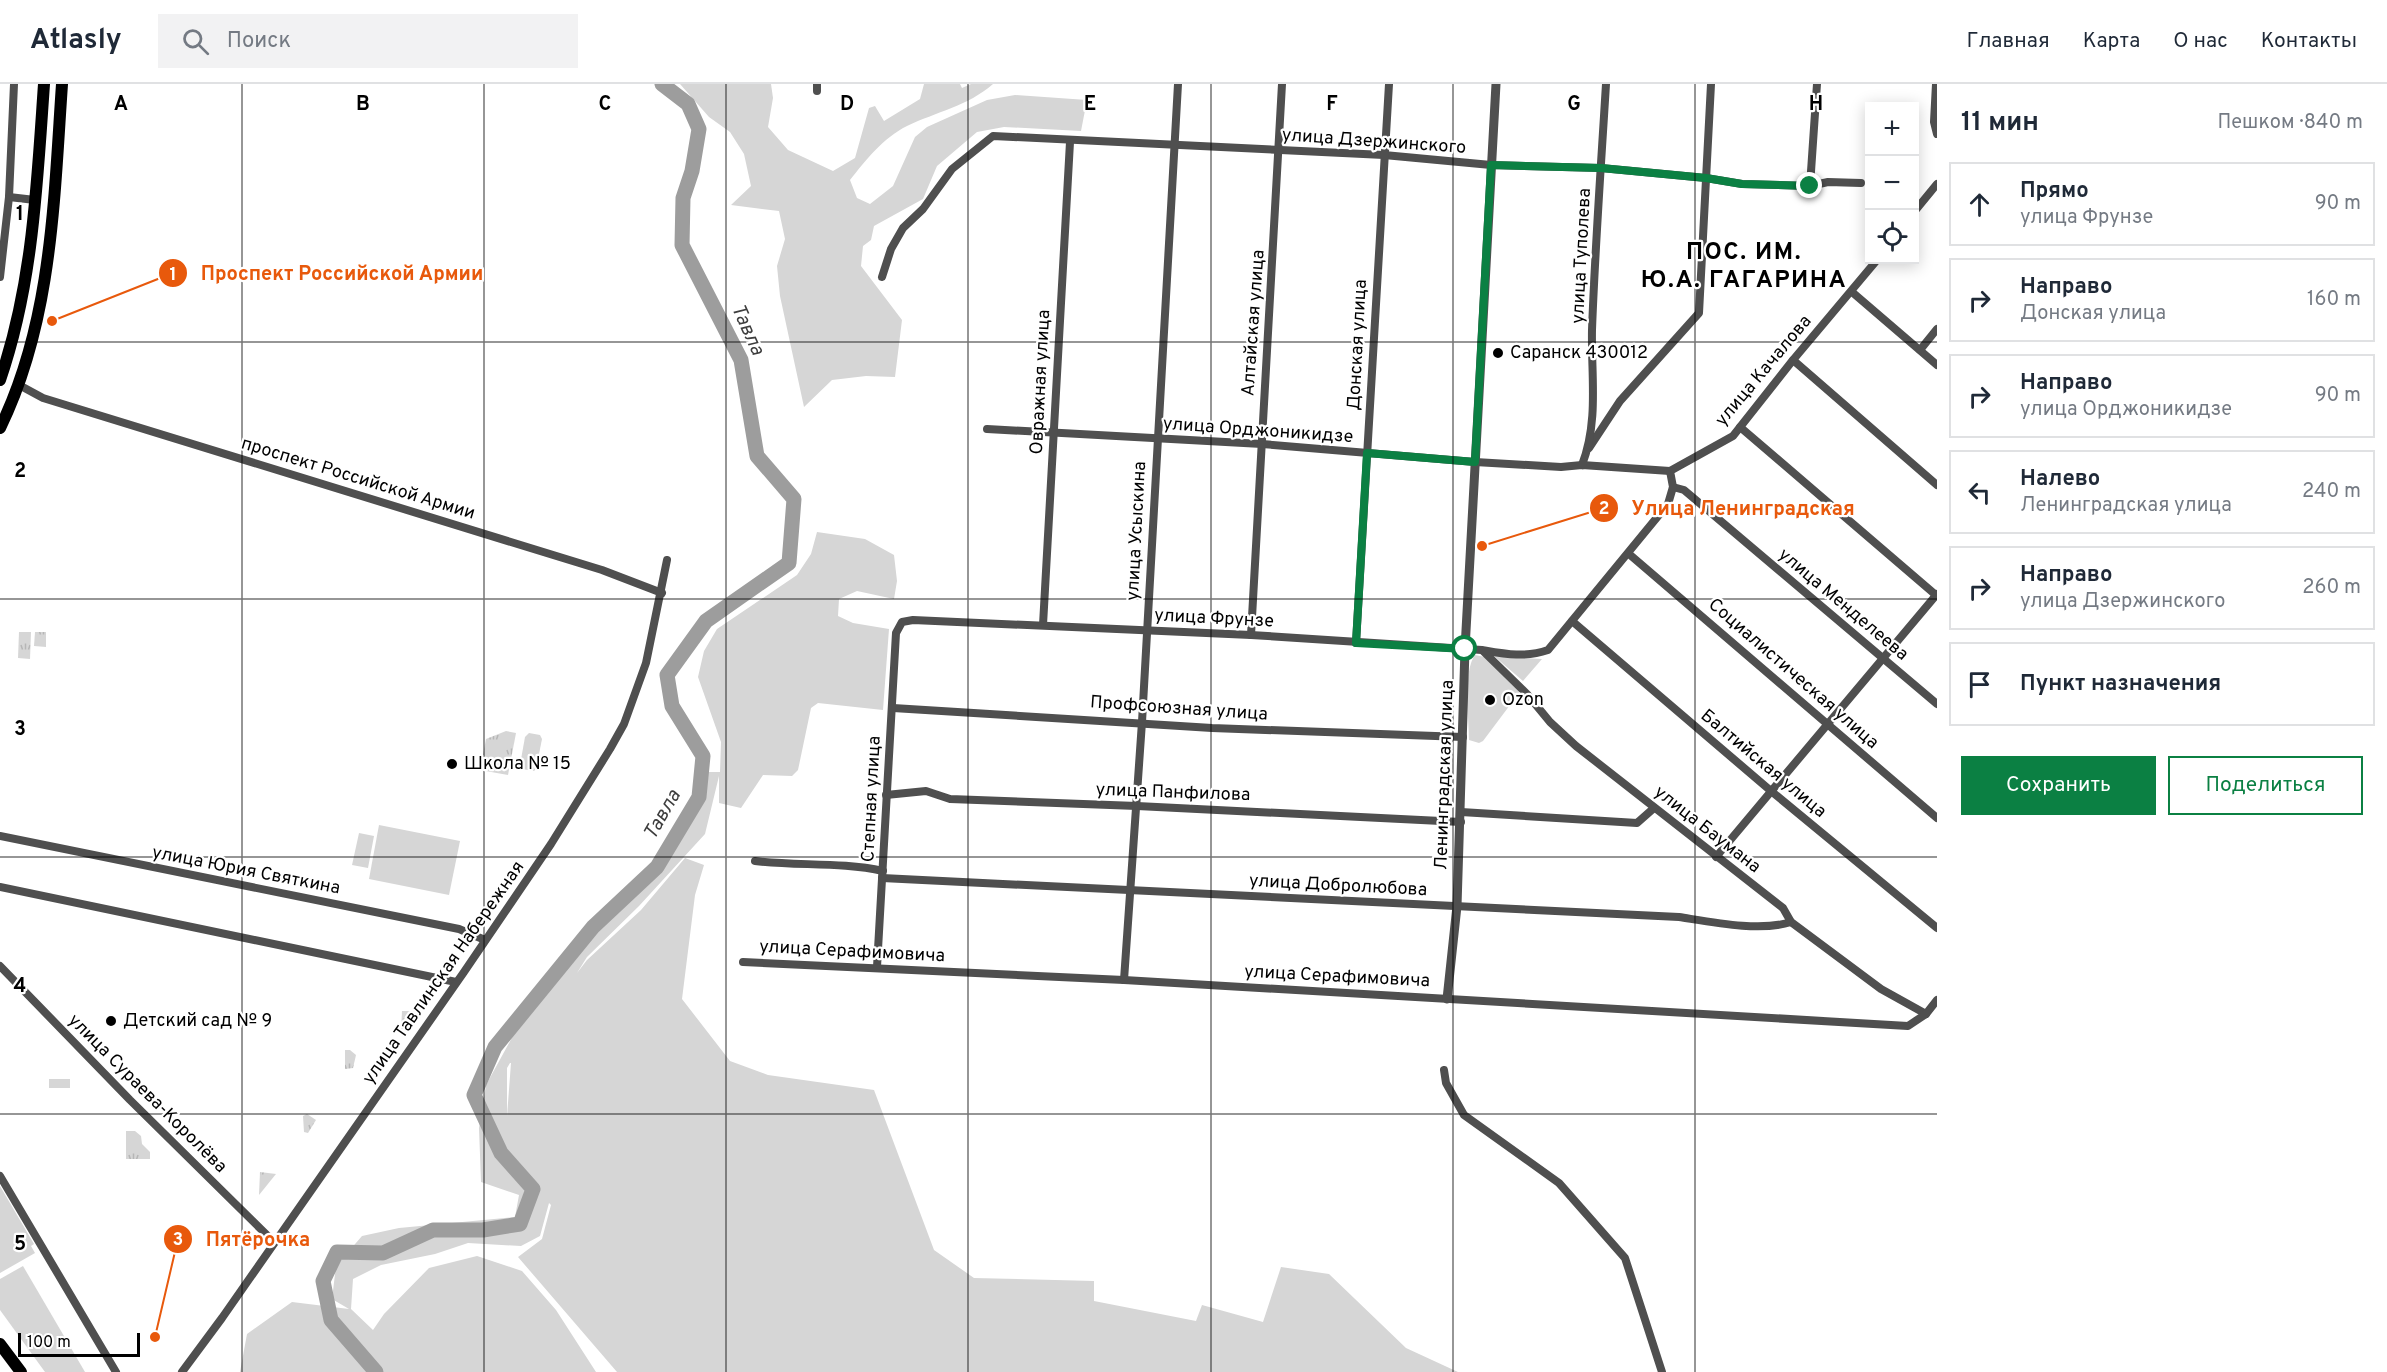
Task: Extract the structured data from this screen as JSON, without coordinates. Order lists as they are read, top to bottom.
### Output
{
  "streets": {
    "street": [
      "улица Дзержинского",
      "улица Туполева",
      "Алтайская улица",
      "Донская улица",
      "улица Качалова",
      "Овражная улица",
      "улица Орджоникидзе",
      "проспект Российской Армии",
      "улица Усыскина",
      "улица Менделеева",
      "улица Фрунзе",
      "Социалистическая улица",
      "Профсоюзная улица",
      "Балтийская улица",
      "Ленинградская улица",
      "улица Панфилова",
      "Степная улица",
      "улица Баумана",
      "улица Юрия Святкина",
      "улица Добролюбова",
      "улица Серафимовича",
      "улица Тавлинская Набережная",
      "улица Сураева-Королёва"
    ]
  },
  "crossings": [
    ["улица Дзержинского", "улица Туполева"],
    ["улица Дзержинского", "Алтайская улица"],
    ["улица Дзержинского", "Донская улица"],
    ["улица Дзержинского", "Овражная улица"],
    ["улица Дзержинского", "улица Усыскина"],
    ["улица Дзержинского", "Ленинградская улица"],
    ["улица Туполева", "улица Орджоникидзе"],
    ["Алтайская улица", "улица Орджоникидзе"],
    ["Алтайская улица", "улица Фрунзе"],
    ["Донская улица", "улица Орджоникидзе"],
    ["Донская улица", "улица Фрунзе"],
    ["улица Качалова", "улица Орджоникидзе"],
    ["Овражная улица", "улица Орджоникидзе"],
    ["Овражная улица", "улица Фрунзе"],
    ["улица Орджоникидзе", "улица Усыскина"],
    ["улица Орджоникидзе", "Ленинградская улица"],
    ["проспект Российской Армии", "улица Тавлинская Набережная"],
    ["улица Усыскина", "улица Фрунзе"],
    ["улица Усыскина", "Профсоюзная улица"],
    ["улица Усыскина", "улица Панфилова"],
    ["улица Усыскина", "улица Добролюбова"],
    ["улица Усыскина", "улица Серафимовича"],
    ["улица Фрунзе", "Ленинградская улица"],
    ["улица Фрунзе", "Степная улица"],
    ["Профсоюзная улица", "Ленинградская улица"],
    ["Профсоюзная улица", "Степная улица"],
    ["Ленинградская улица", "улица Панфилова"],
    ["Ленинградская улица", "улица Добролюбова"],
    ["Ленинградская улица", "улица Серафимовича"],
    ["улица Панфилова", "Степная улица"],
    ["улица Панфилова", "улица Баумана"],
    ["Степная улица", "улица Добролюбова"],
    ["Степная улица", "улица Серафимовича"],
    ["улица Баумана", "улица Добролюбова"],
    ["улица Баумана", "улица Серафимовича"],
    ["улица Юрия Святкина", "улица Тавлинская Набережная"],
    ["улица Тавлинская Набережная", "улица Сураева-Королёва"]
  ],
  "districts": ["ПОС. ИМ. Ю.А. ГАГАРИНА"],
  "water": ["Тавла"],
  "places": [
    "Проспект Российской Армии",
    "Саранск 430012",
    "Улица Ленинградская",
    "Ozon",
    "Школа № 15",
    "Детский сад № 9",
    "Пятёрочка"
  ],
  "scale_bar": "100 m",
  "page": {
    "header": "Atlasly",
    "search": "Поиск",
    "nav": [
      "Главная",
      "Карта",
      "О нас",
      "Контакты"
    ],
    "heading": ["11 мин", "Пешком · 840 m"],
    "map_buttons": ["+", "−"],
    "list": [
      ["Прямо", "улица Фрунзе", "90 m"],
      ["Направо", "Донская улица", "160 m"],
      ["Направо", "улица Орджоникидзе", "90 m"],
      ["Налево", "Ленинградская улица", "240 m"],
      ["Направо", "улица Дзержинского", "260 m"],
      "Пункт назначения"
    ],
    "buttons": ["Сохранить", "Поделиться"],
    "scale": "100 m"
  },
  "grid": {
    "columns": [
      "A",
      "B",
      "C",
      "D",
      "E",
      "F",
      "G",
      "H"
    ],
    "rows": [
      "1",
      "2",
      "3",
      "4",
      "5"
    ]
  }
}
